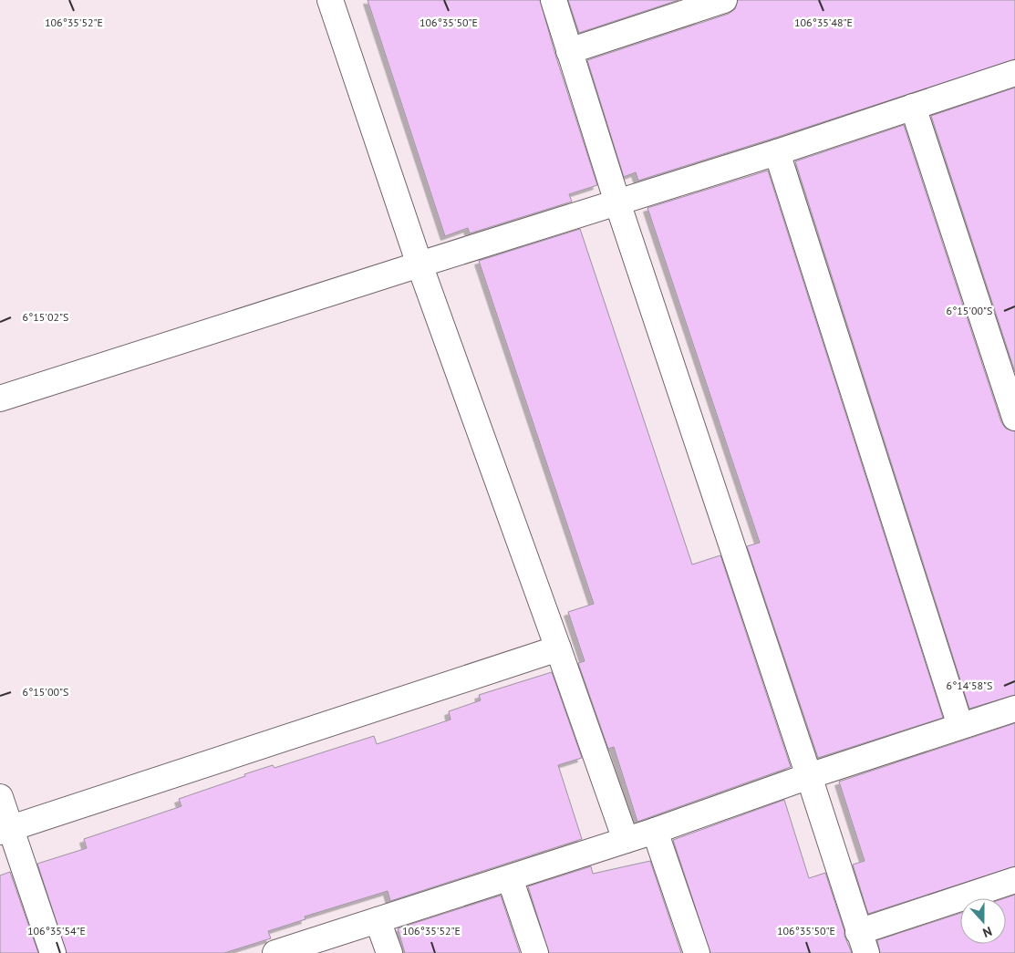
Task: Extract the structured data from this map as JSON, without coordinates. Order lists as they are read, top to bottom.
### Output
{
  "north": "bottom",
  "coordinates": [
    "106°35'48\"E",
    "106°35'52\"E",
    "106°35'50\"E",
    "6°15'00\"S",
    "6°15'02\"S",
    "6°14'58\"S",
    "106°35'54\"E"
  ]
}
